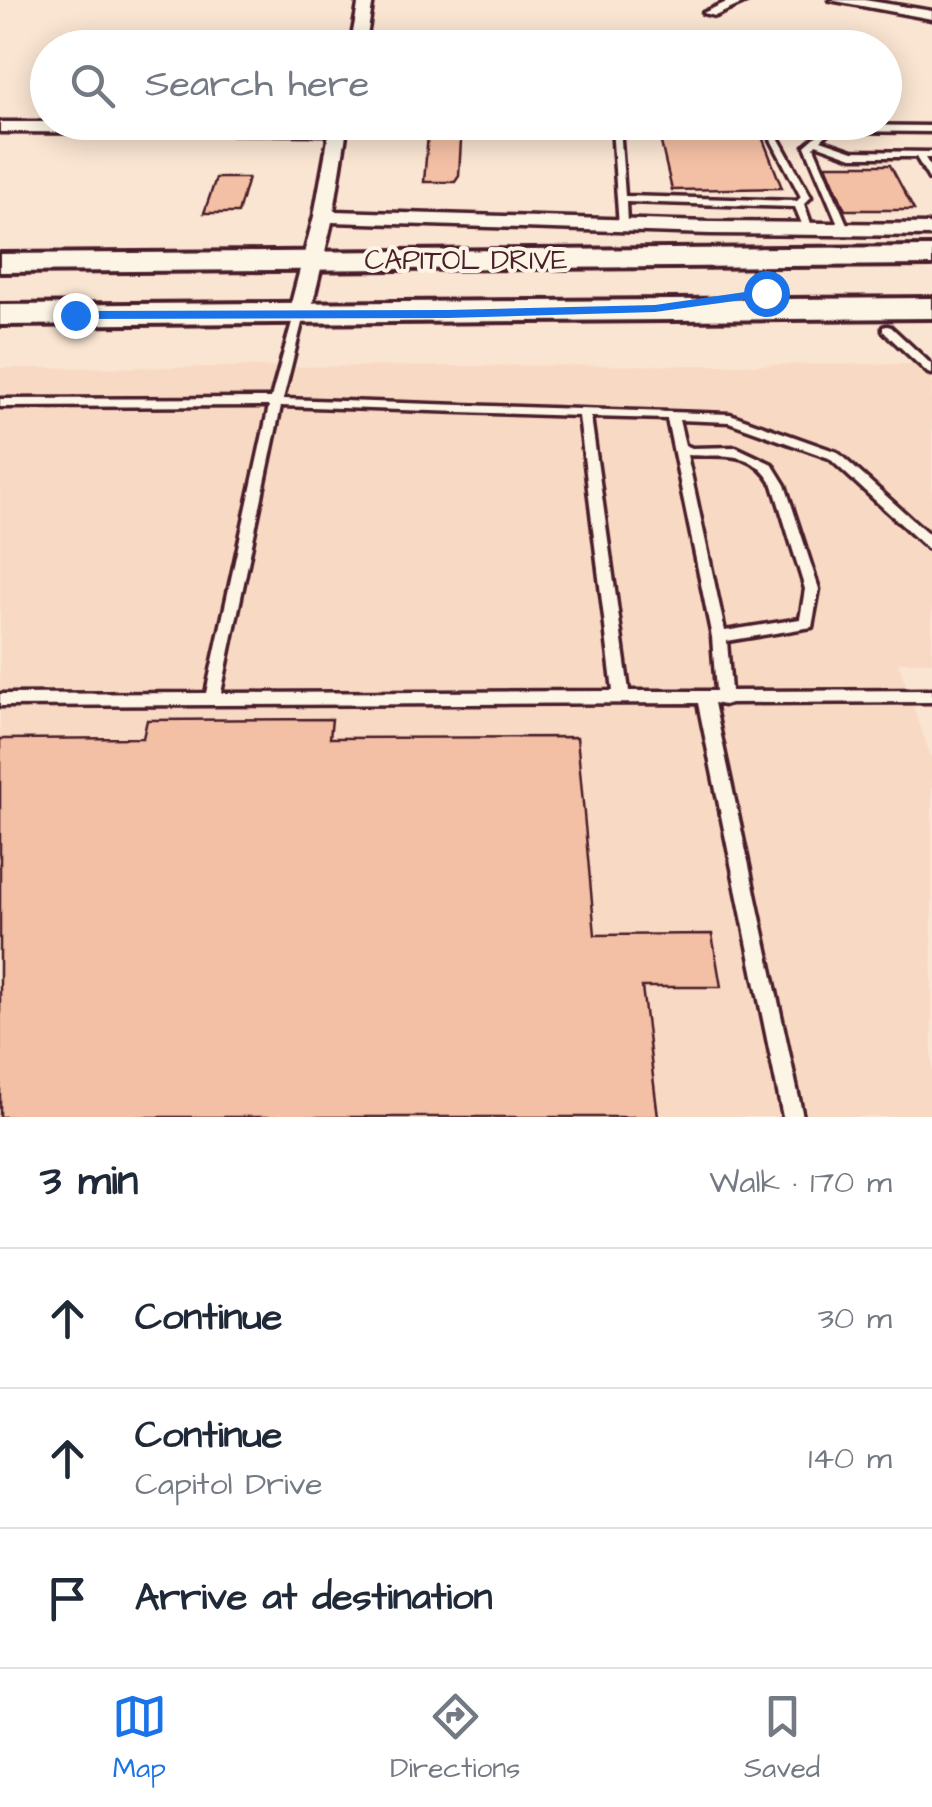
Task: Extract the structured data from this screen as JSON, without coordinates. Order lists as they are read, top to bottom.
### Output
{
  "streets": {
    "main road": ["CAPITOL DRIVE"]
  },
  "page": {
    "search": "Search here",
    "heading": ["3 min", "Walk · 170 m"],
    "list": [
      ["Continue", "30 m"],
      ["Continue", "Capitol Drive", "140 m"],
      "Arrive at destination"
    ],
    "nav": ["Map", "Directions", "Saved"]
  }
}
